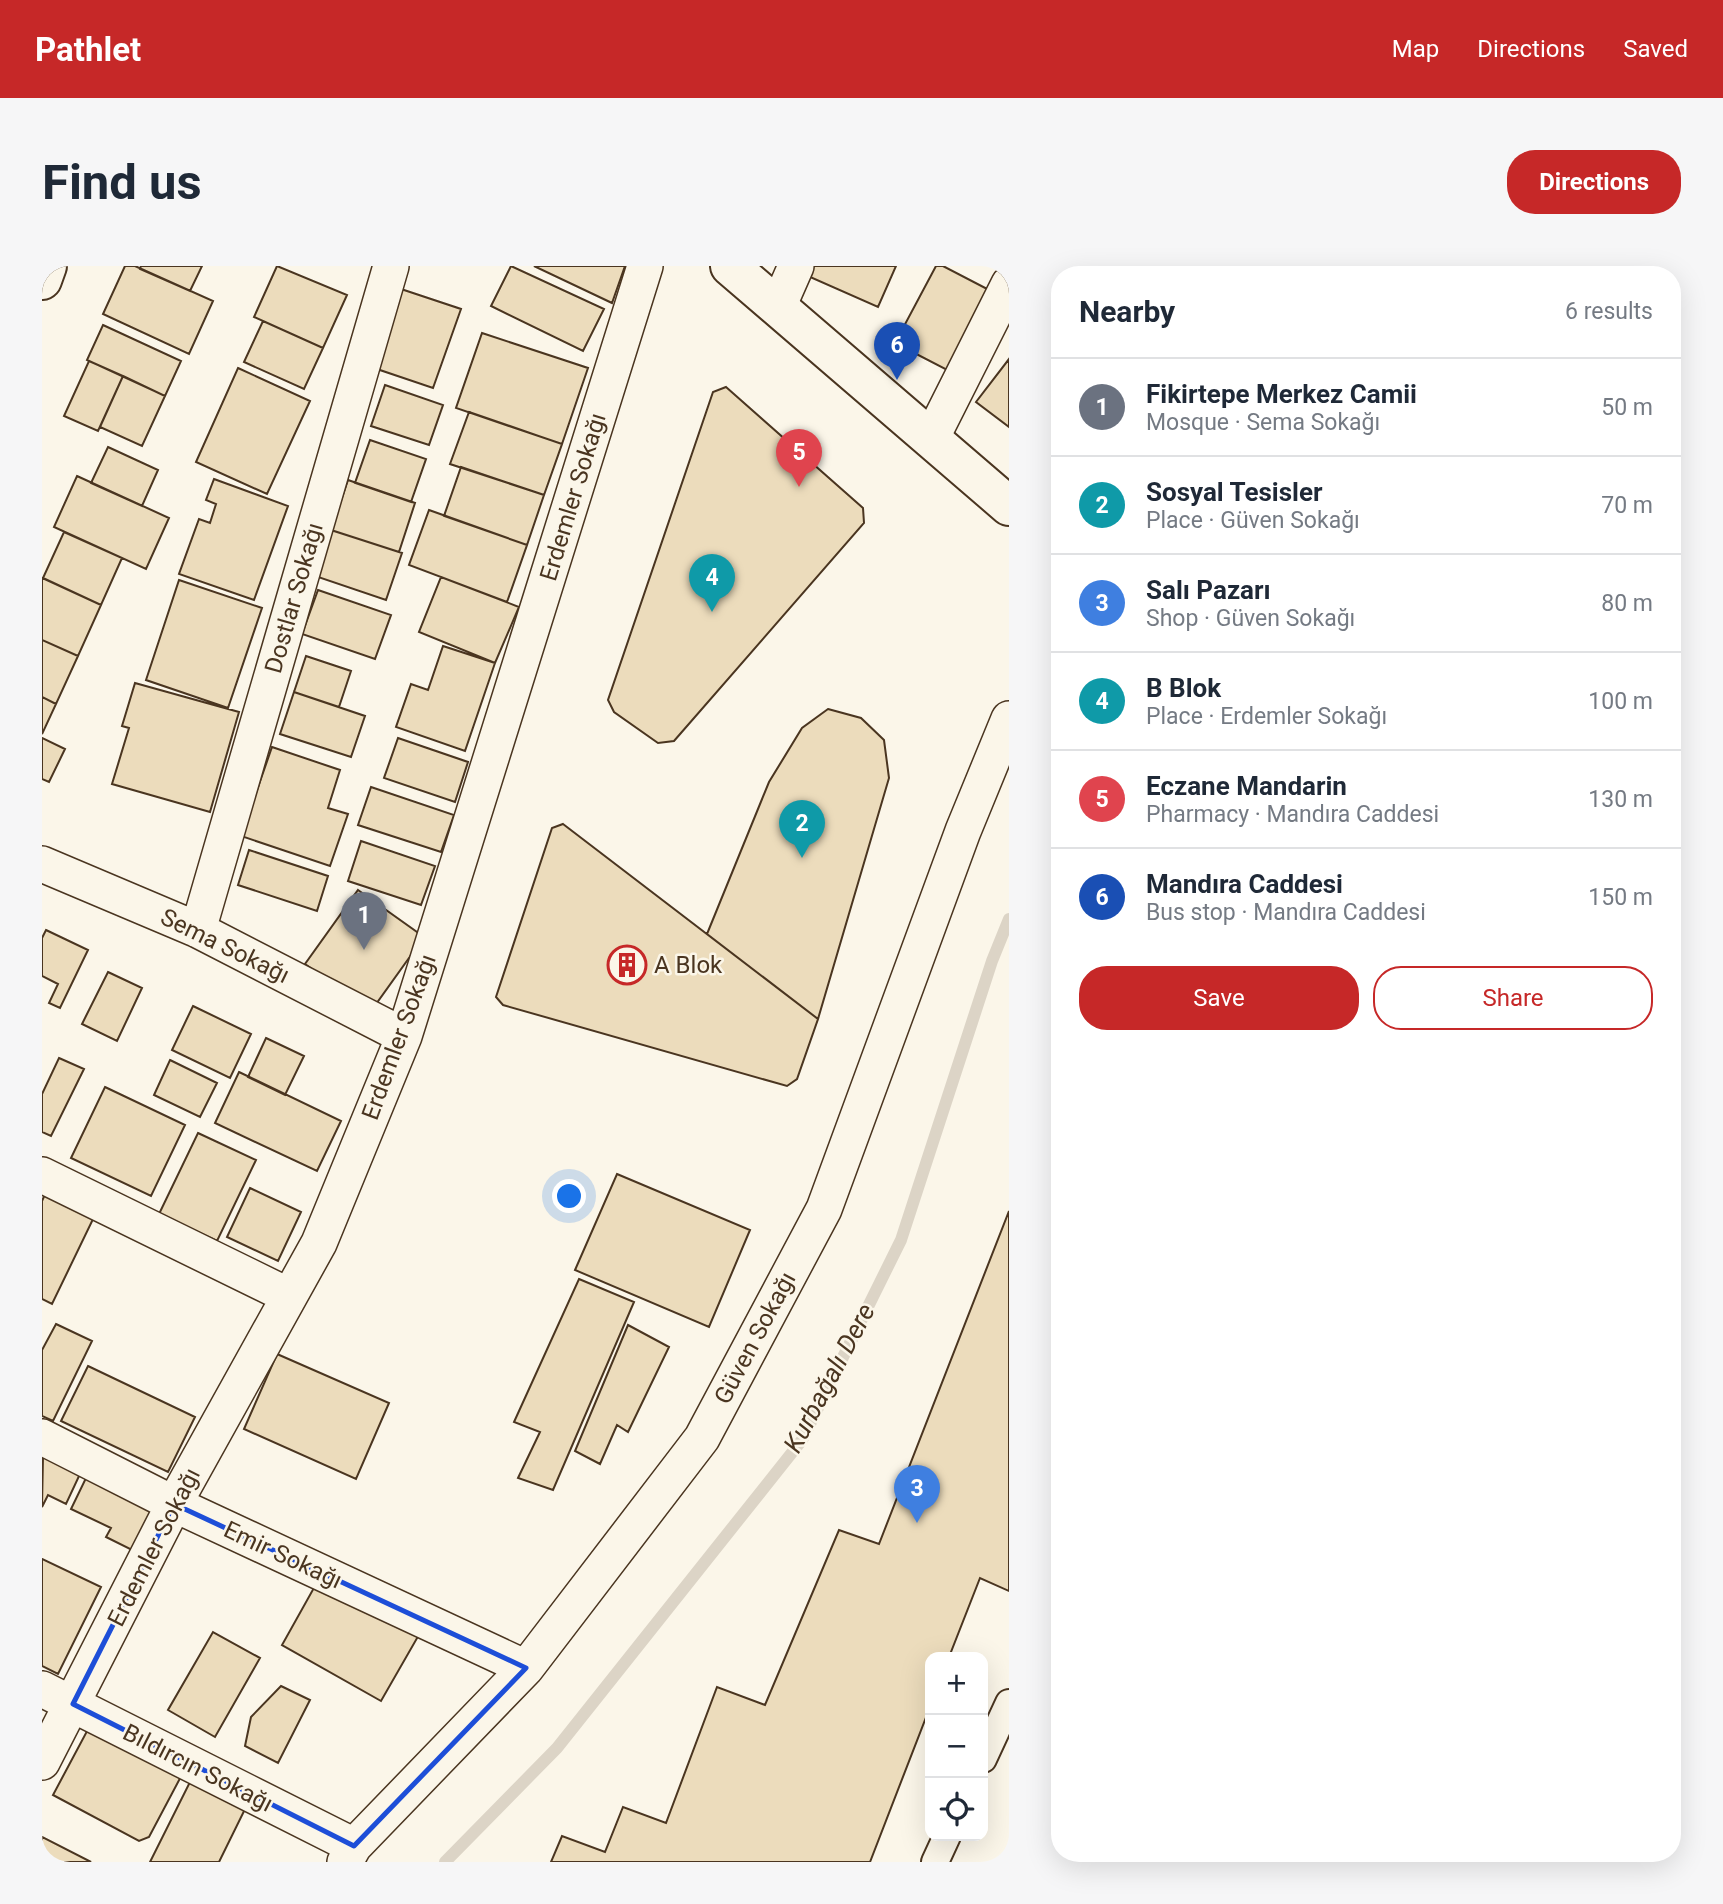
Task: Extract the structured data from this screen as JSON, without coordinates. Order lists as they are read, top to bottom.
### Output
{
  "streets": {
    "street": [
      "Erdemler Sokağı",
      "Dostlar Sokağı",
      "Sema Sokağı",
      "Güven Sokağı",
      "Emir Sokağı",
      "Bıldırcın Sokağı"
    ]
  },
  "crossings": [
    ["Erdemler Sokağı", "Sema Sokağı"],
    ["Erdemler Sokağı", "Emir Sokağı"],
    ["Erdemler Sokağı", "Bıldırcın Sokağı"],
    ["Dostlar Sokağı", "Sema Sokağı"],
    ["Güven Sokağı", "Emir Sokağı"],
    ["Güven Sokağı", "Bıldırcın Sokağı"]
  ],
  "water": ["Kurbağalı Dere"],
  "places": {
    "building": ["A Blok"]
  },
  "page": {
    "header": "Pathlet",
    "nav": ["Map", "Directions", "Saved"],
    "buttons": [
      "Directions",
      ["Save", "Share"]
    ],
    "title": "Find us",
    "heading": ["Nearby", "6 results"],
    "pins": [
      "6",
      "5",
      "4",
      "2",
      "1",
      "3"
    ],
    "list": [
      {
        "mark": "1",
        "name": "Fikirtepe Merkez Camii",
        "note": "Mosque · Sema Sokağı",
        "value": "50 m"
      },
      {
        "mark": "2",
        "name": "Sosyal Tesisler",
        "note": "Place · Güven Sokağı",
        "value": "70 m"
      },
      {
        "mark": "3",
        "name": "Salı Pazarı",
        "note": "Shop · Güven Sokağı",
        "value": "80 m"
      },
      {
        "mark": "4",
        "name": "B Blok",
        "note": "Place · Erdemler Sokağı",
        "value": "100 m"
      },
      {
        "mark": "5",
        "name": "Eczane Mandarin",
        "note": "Pharmacy · Mandıra Caddesi",
        "value": "130 m"
      },
      {
        "mark": "6",
        "name": "Mandıra Caddesi",
        "note": "Bus stop · Mandıra Caddesi",
        "value": "150 m"
      }
    ],
    "map_buttons": ["+", "−"]
  }
}
